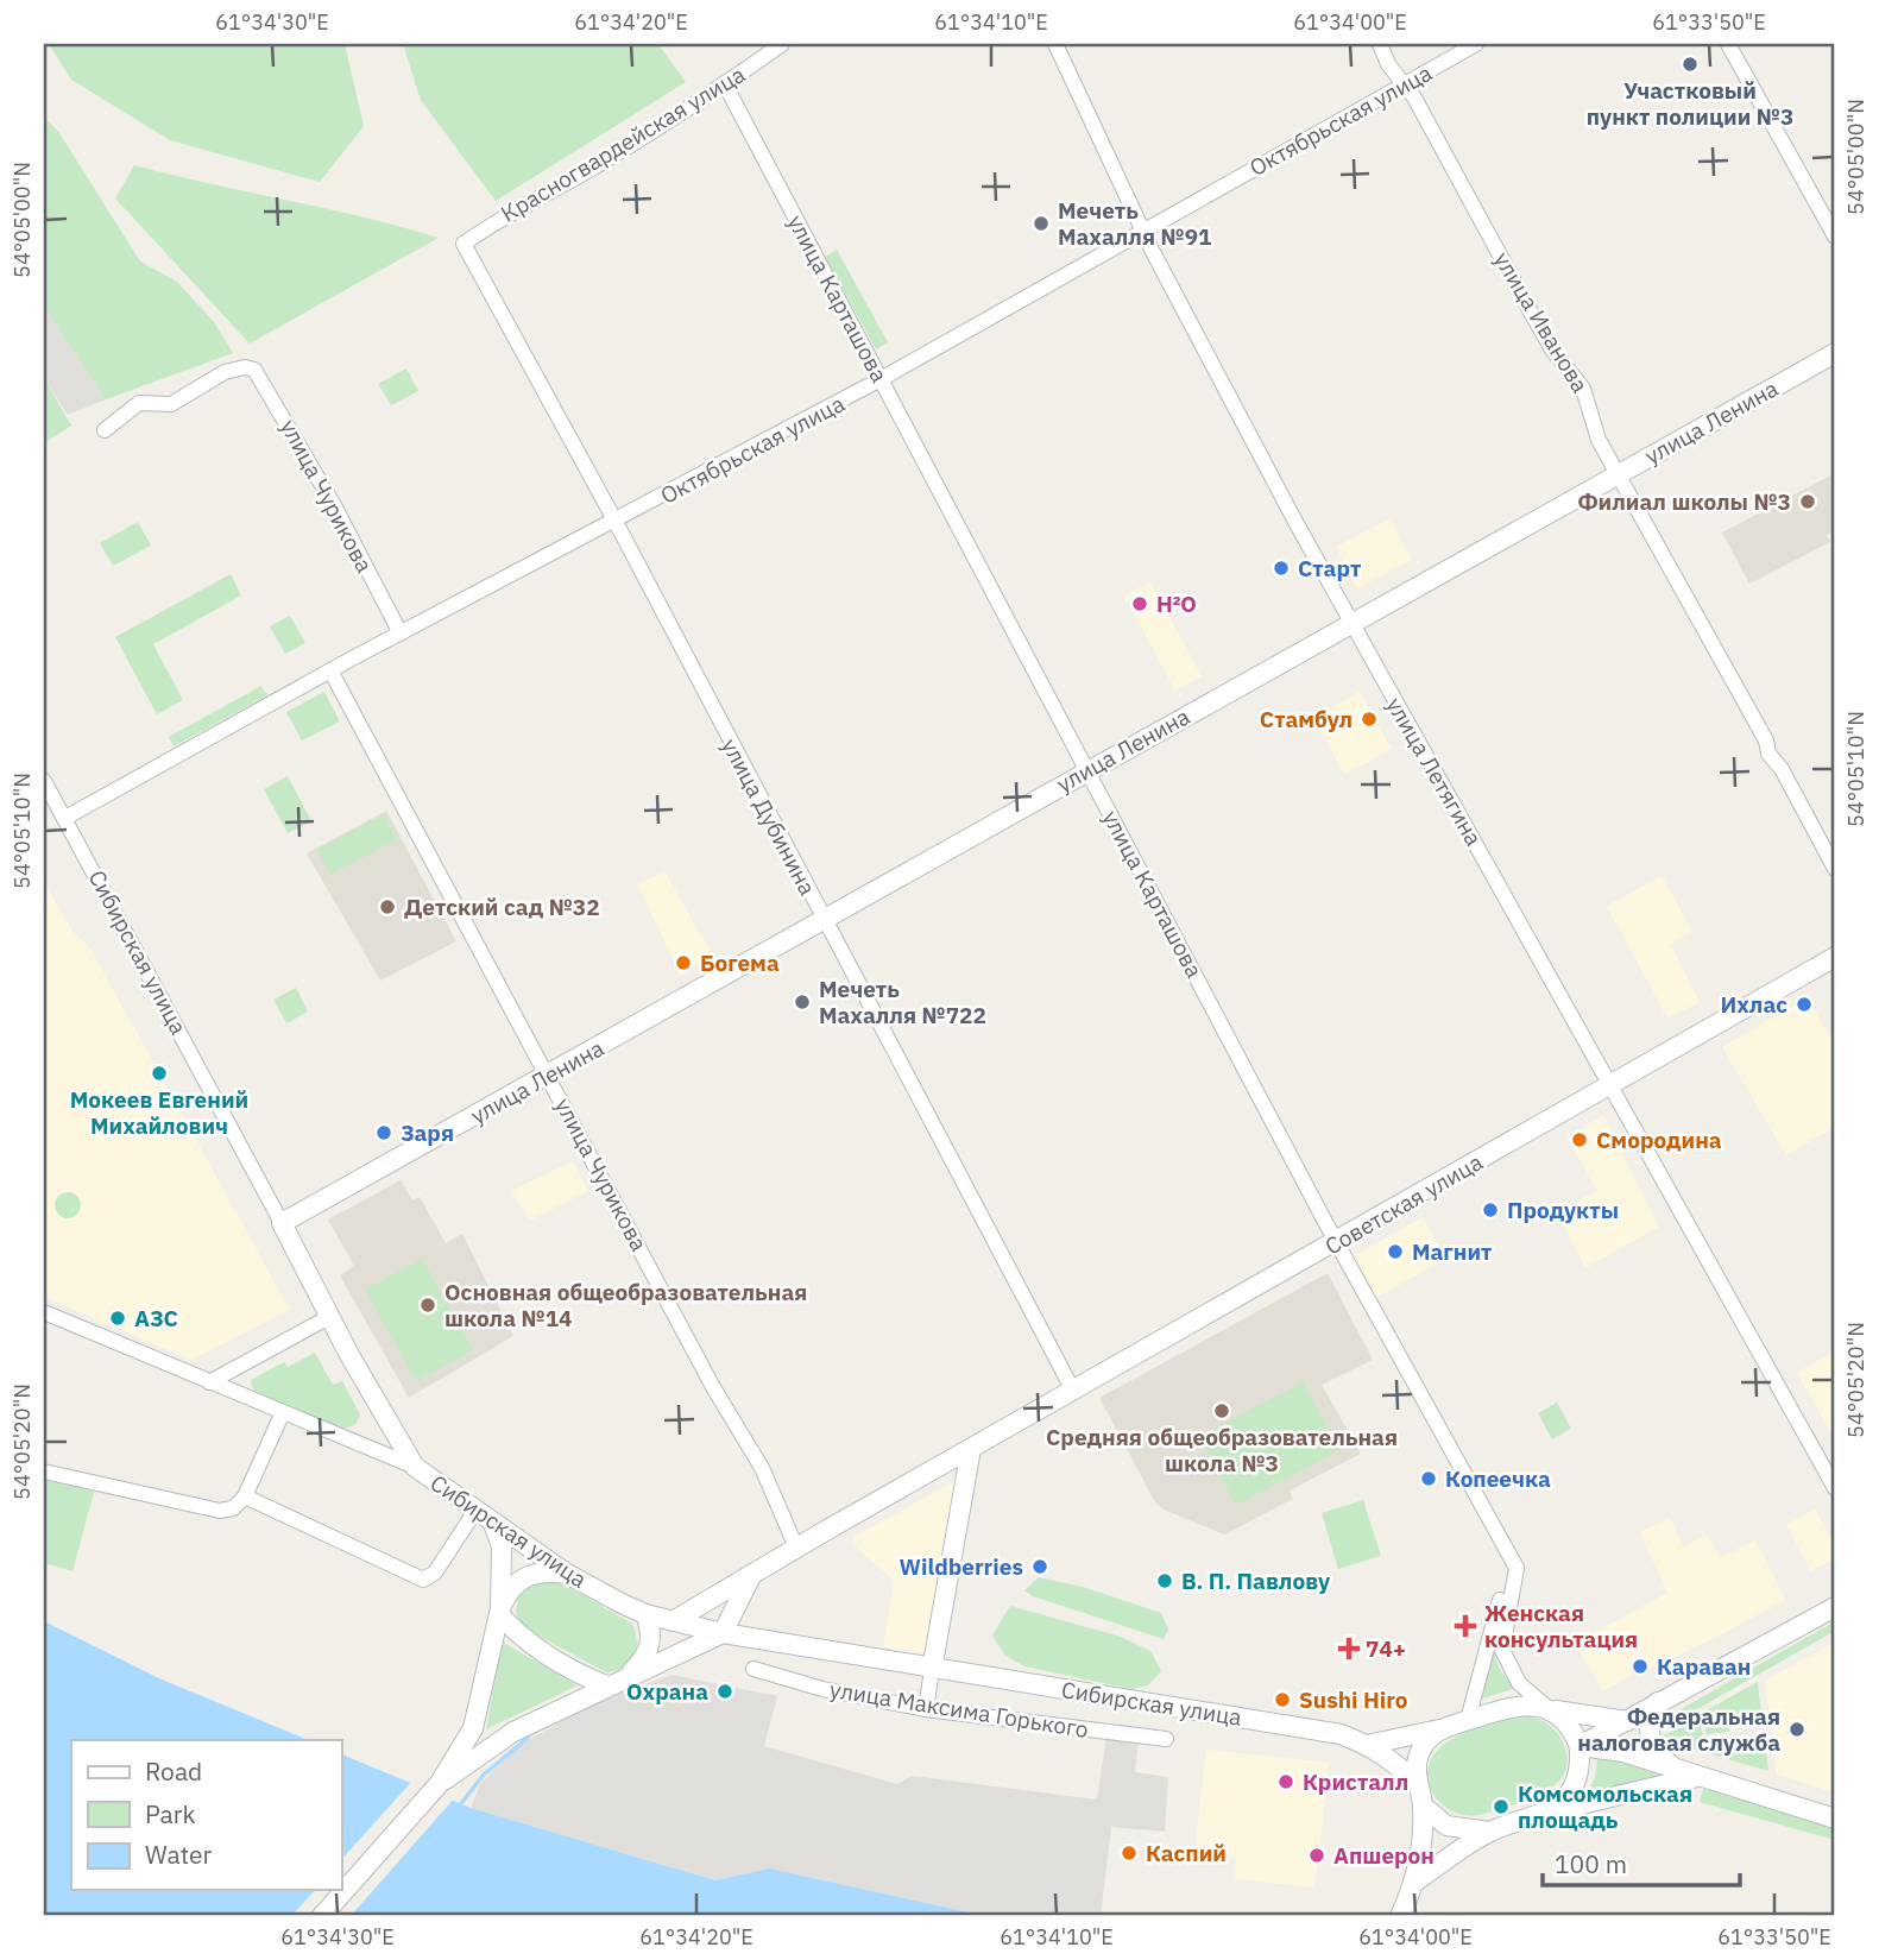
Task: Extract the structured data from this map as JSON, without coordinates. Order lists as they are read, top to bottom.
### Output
{
  "streets": {
    "street": [
      "Октябрьская улица",
      "Красногвардейская улица",
      "улица Карташова",
      "улица Иванова",
      "улица Ленина",
      "улица Чурикова",
      "улица Летягина",
      "улица Дубинина",
      "Сибирская улица",
      "Советская улица",
      "улица Максима Горького"
    ]
  },
  "crossings": [
    ["Октябрьская улица", "улица Карташова"],
    ["Октябрьская улица", "улица Иванова"],
    ["Октябрьская улица", "улица Чурикова"],
    ["Октябрьская улица", "улица Летягина"],
    ["Октябрьская улица", "улица Дубинина"],
    ["Октябрьская улица", "Сибирская улица"],
    ["Красногвардейская улица", "улица Карташова"],
    ["Красногвардейская улица", "улица Дубинина"],
    ["улица Карташова", "улица Ленина"],
    ["улица Карташова", "Советская улица"],
    ["улица Иванова", "улица Ленина"],
    ["улица Ленина", "улица Чурикова"],
    ["улица Ленина", "улица Летягина"],
    ["улица Ленина", "улица Дубинина"],
    ["улица Ленина", "Сибирская улица"],
    ["улица Чурикова", "Советская улица"],
    ["улица Летягина", "Советская улица"],
    ["улица Дубинина", "Советская улица"],
    ["Сибирская улица", "Советская улица"]
  ],
  "places": {
    "other": [
      "Участковый пункт полиции №3",
      "Мечеть Махалля №91",
      "Филиал школы №3",
      "Старт",
      "H²O",
      "Стамбул",
      "Детский сад №32",
      "Богема",
      "Мечеть Махалля №722",
      "Ихлас",
      "Мокеев Евгений Михайлович",
      "Заря",
      "Смородина",
      "Продукты",
      "Магнит",
      "Основная общеобразовательная школа №14",
      "АЗС",
      "Средняя общеобразовательная школа №3",
      "Копеечка",
      "Wildberries",
      "В. П. Павлову",
      "Караван",
      "Охрана",
      "Sushi Hiro",
      "Федеральная налоговая служба",
      "Кристалл",
      "Комсомольская площадь",
      "Каспий",
      "Апшерон"
    ],
    "health": ["Женская консультация", "74+"]
  },
  "legend": ["Road", "Park", "Water"],
  "scale_bar": "100 m",
  "coordinates": [
    "61°34'30\"E",
    "61°34'20\"E",
    "61°34'10\"E",
    "61°34'00\"E",
    "61°33'50\"E",
    "54°05'00\"N",
    "54°05'10\"N",
    "54°05'20\"N"
  ]
}
